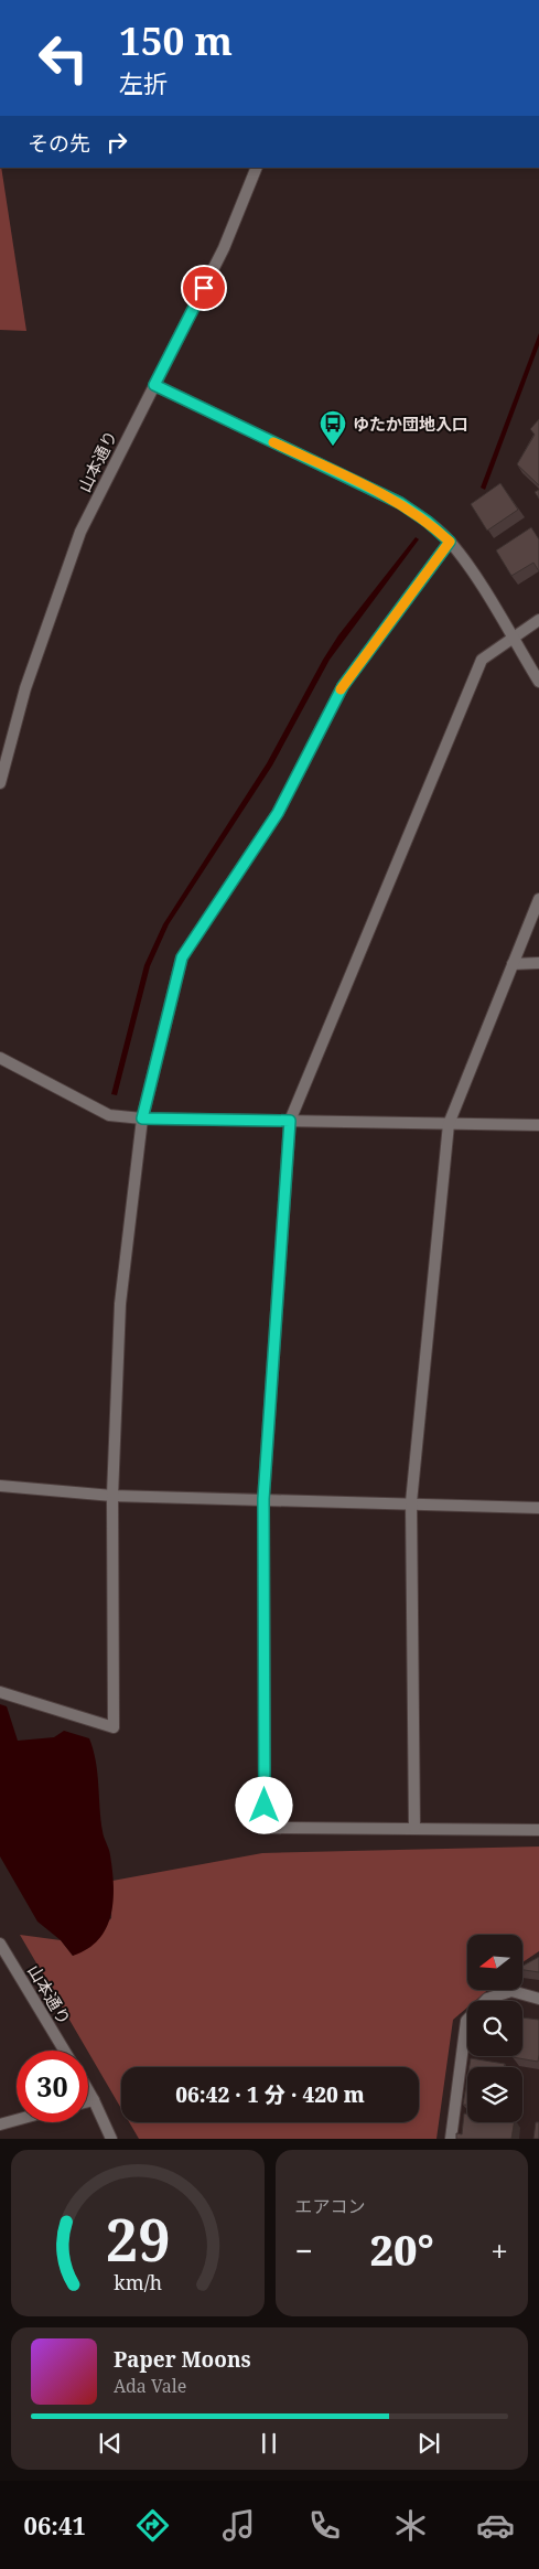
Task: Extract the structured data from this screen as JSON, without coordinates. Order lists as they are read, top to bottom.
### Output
{
  "streets": {
    "street": ["山本通り"]
  },
  "places": {
    "bus stop": ["ゆたか団地入口"]
  },
  "north": "left",
  "page": {
    "turn": ["150 m", "左折"],
    "then": "その先",
    "limit": "30",
    "trip": "06:42 · 1 分 · 420 m",
    "tile": "エアコン",
    "heat": ["−", "20°", "+"],
    "song": ["Paper Moons", "Ada Vale"],
    "tabs": "06:41",
    "gauge": ["29", "km/h"]
  }
}
